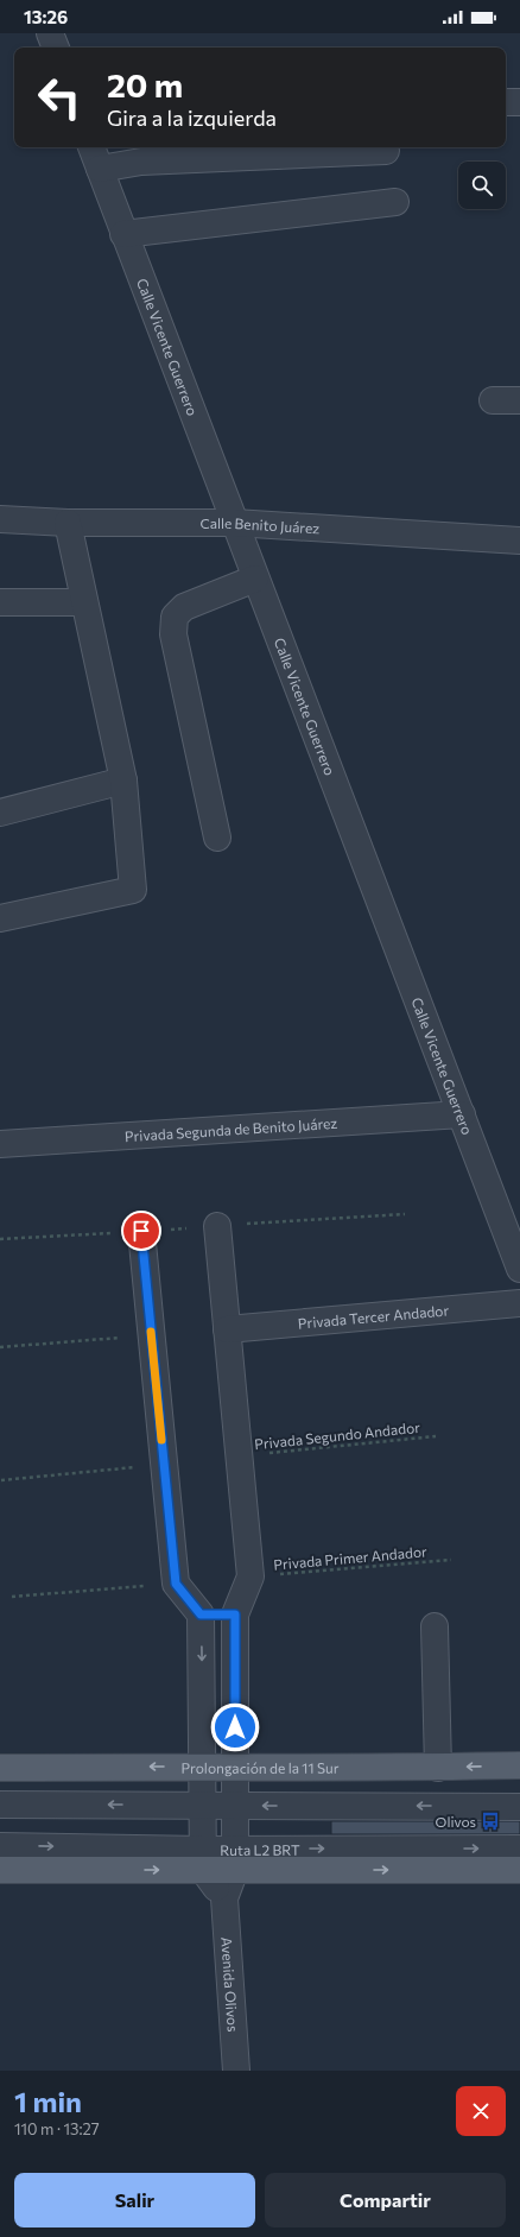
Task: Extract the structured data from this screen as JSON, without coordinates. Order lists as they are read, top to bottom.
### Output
{
  "streets": {
    "main road": ["Prolongación de la 11 Sur"],
    "street": [
      "Calle Vicente Guerrero",
      "Calle Benito Juárez",
      "Privada Segunda de Benito Juárez",
      "Privada Tercer Andador",
      "Ruta L2 BRT",
      "Avenida Olivos"
    ],
    "path": ["Privada Segundo Andador", "Privada Primer Andador"]
  },
  "crossings": [
    ["Calle Vicente Guerrero", "Calle Benito Juárez"],
    ["Calle Vicente Guerrero", "Privada Segunda de Benito Juárez"],
    ["Prolongación de la 11 Sur", "Avenida Olivos"],
    ["Ruta L2 BRT", "Avenida Olivos"]
  ],
  "places": {
    "bus stop": ["Olivos"]
  },
  "page": {
    "status": "13:26",
    "turn": ["20 m", "Gira a la izquierda"],
    "heading": ["1 min", "110 m · 13:27"],
    "buttons": ["Salir", "Compartir"]
  }
}
